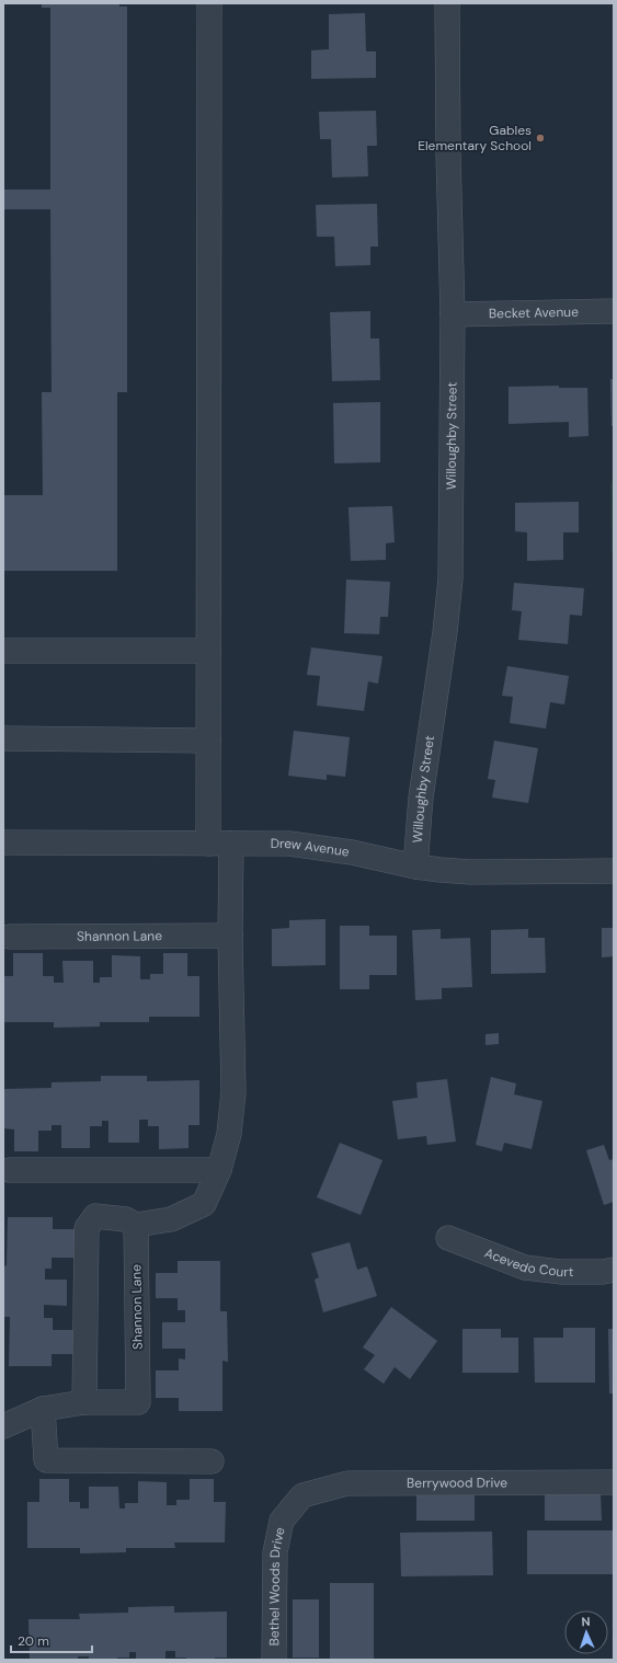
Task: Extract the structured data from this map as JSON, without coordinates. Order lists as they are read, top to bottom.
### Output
{
  "streets": {
    "street": [
      "Becket Avenue",
      "Willoughby Street",
      "Drew Avenue",
      "Shannon Lane",
      "Acevedo Court",
      "Berrywood Drive",
      "Bethel Woods Drive"
    ]
  },
  "crossings": [
    ["Becket Avenue", "Willoughby Street"],
    ["Willoughby Street", "Drew Avenue"],
    ["Berrywood Drive", "Bethel Woods Drive"]
  ],
  "places": ["Gables Elementary School"],
  "scale_bar": "20 m",
  "north": "top"
}
